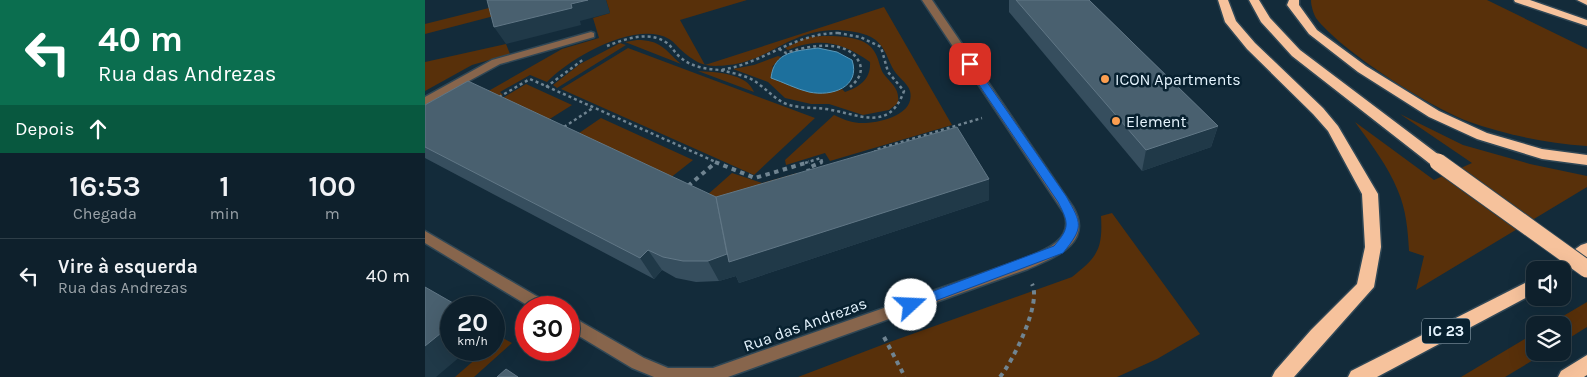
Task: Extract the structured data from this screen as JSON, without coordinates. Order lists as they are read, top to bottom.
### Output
{
  "streets": {
    "highway": ["IC 23"],
    "street": ["Rua das Andrezas"]
  },
  "places": ["ICON Apartments", "Element"],
  "page": {
    "turn": ["40 m", "Rua das Andrezas"],
    "then": "Depois",
    "eta": [
      "16:53",
      "Chegada",
      "1",
      "min",
      "100",
      "m"
    ],
    "list": [
      {
        "name": "Vire à esquerda",
        "note": "Rua das Andrezas",
        "value": "40 m"
      }
    ],
    "speed": "20 km/h",
    "limit": "30"
  }
}
